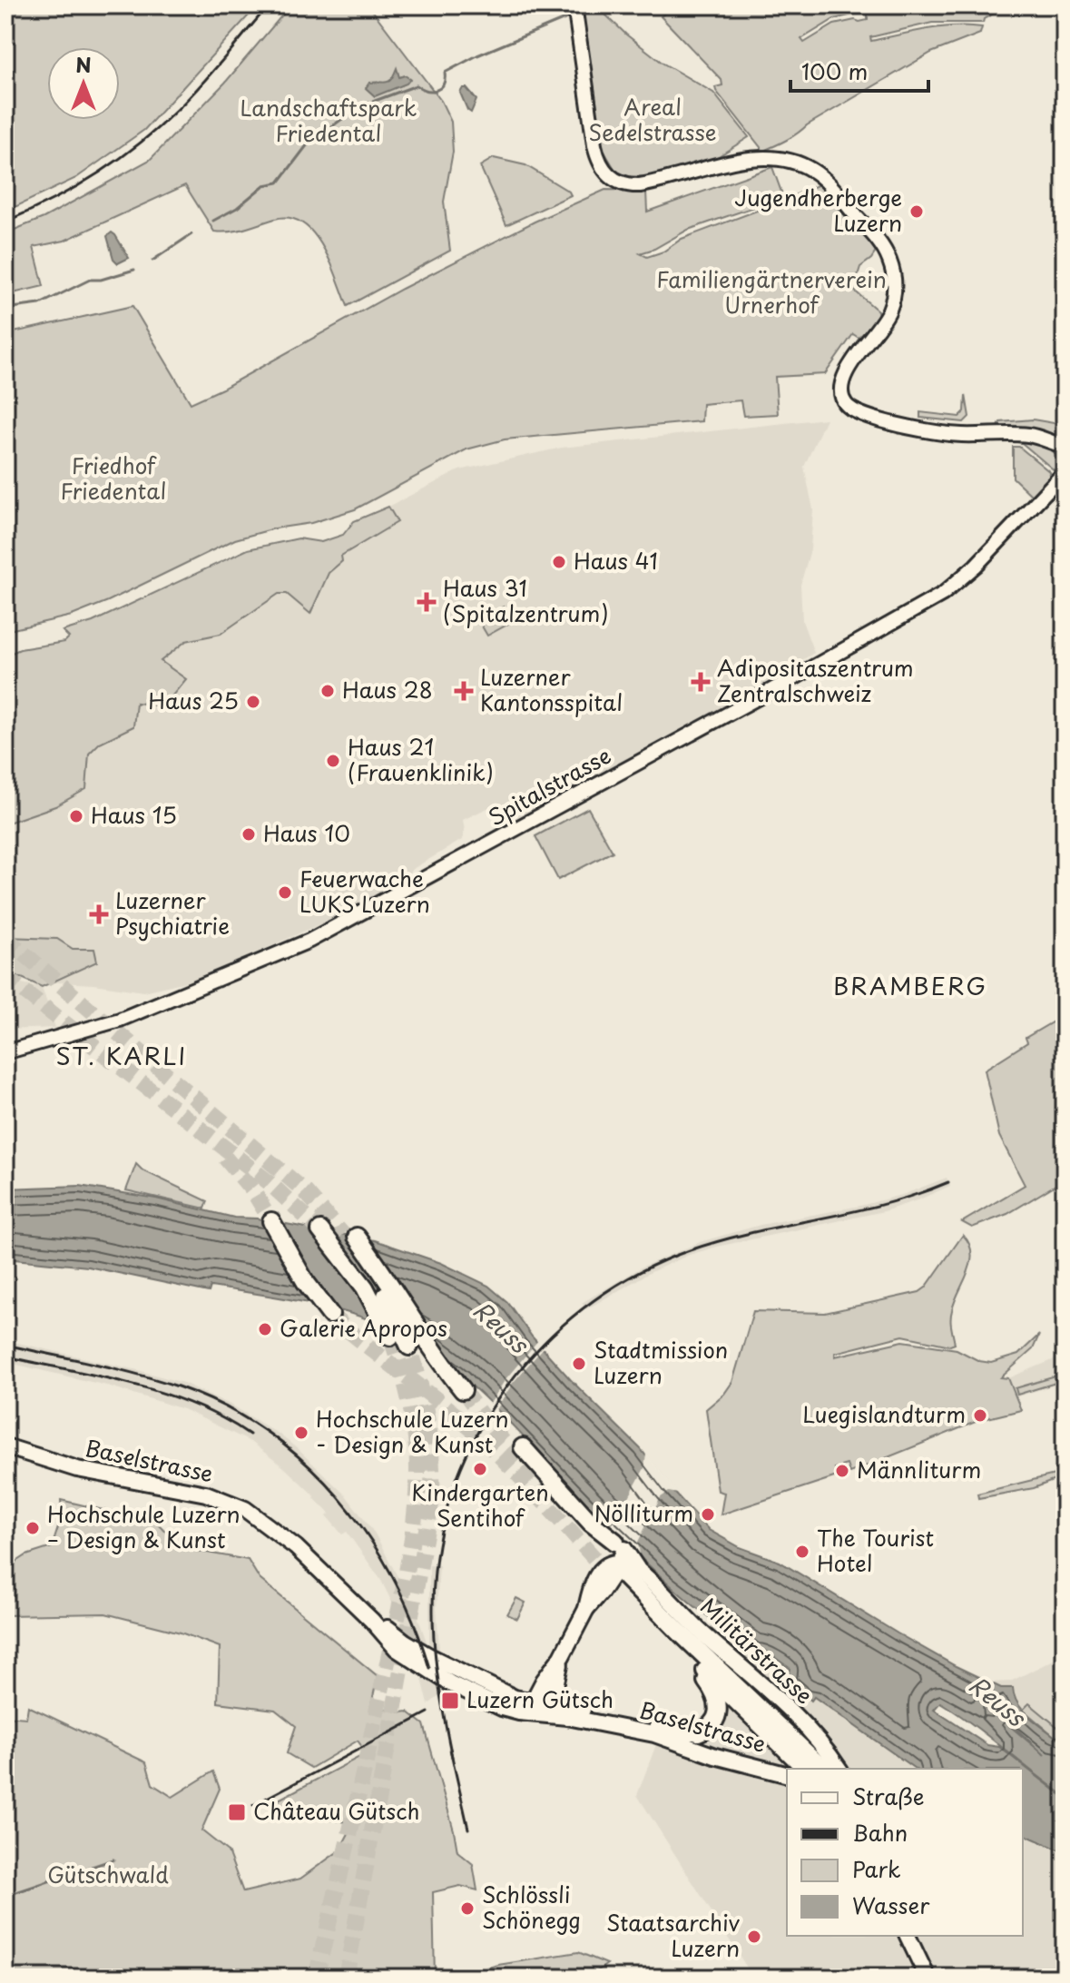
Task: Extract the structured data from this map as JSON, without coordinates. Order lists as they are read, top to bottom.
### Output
{
  "streets": {
    "main road": ["Spitalstrasse", "Baselstrasse", "Militärstrasse"]
  },
  "districts": ["BRAMBERG", "ST. KARLI"],
  "water": ["Reuss"],
  "parks": [
    "Areal Sedelstrasse",
    "Landschaftspark Friedental",
    "Familiengärtnerverein Urnerhof",
    "Friedhof Friedental",
    "Gütschwald"
  ],
  "places": {
    "other": [
      "Jugendherberge Luzern",
      "Haus 41",
      "Haus 28",
      "Haus 25",
      "Haus 21 (Frauenklinik)",
      "Haus 15",
      "Haus 10",
      "Feuerwache LUKS Luzern",
      "Galerie Apropos",
      "Stadtmission Luzern",
      "Luegislandturm",
      "Hochschule Luzern - Design & Kunst",
      "Kindergarten Sentihof",
      "Männliturm",
      "Nölliturm",
      "Hochschule Luzern – Design & Kunst",
      "The Tourist Hotel",
      "Schlössli Schönegg",
      "Staatsarchiv Luzern"
    ],
    "health": [
      "Haus 31 (Spitalzentrum)",
      "Adipositaszentrum Zentralschweiz",
      "Luzerner Kantonsspital",
      "Luzerner Psychiatrie"
    ],
    "transit": ["Luzern Gütsch", "Château Gütsch"]
  },
  "legend": [
    "Straße",
    "Bahn",
    "Park",
    "Wasser"
  ],
  "scale_bar": "100 m",
  "north": "top"
}
